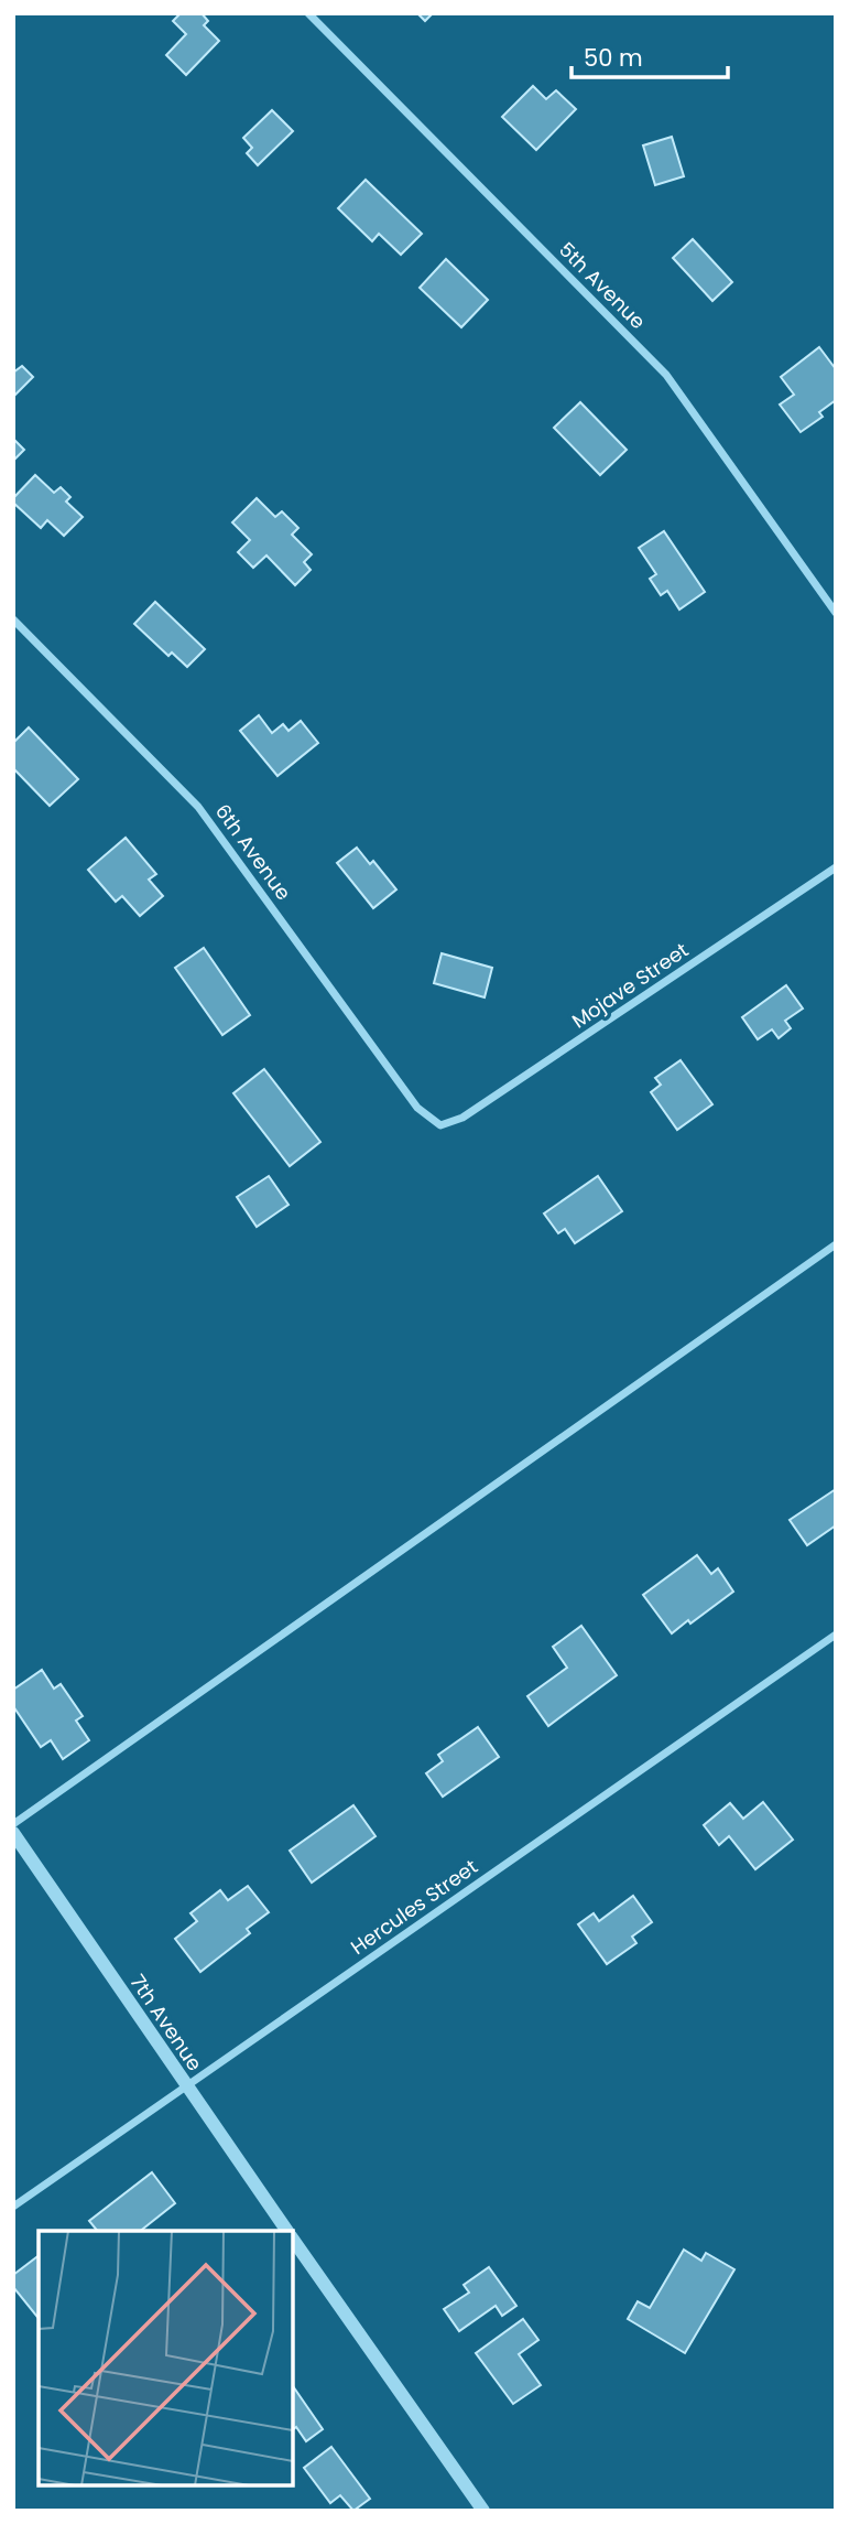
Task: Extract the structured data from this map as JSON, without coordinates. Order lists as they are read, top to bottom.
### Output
{
  "streets": {
    "street": [
      "5th Avenue",
      "6th Avenue",
      "Mojave Street",
      "Hercules Street",
      "7th Avenue"
    ]
  },
  "crossings": [
    ["6th Avenue", "Mojave Street"],
    ["Hercules Street", "7th Avenue"]
  ],
  "scale_bar": "50 m"
}
